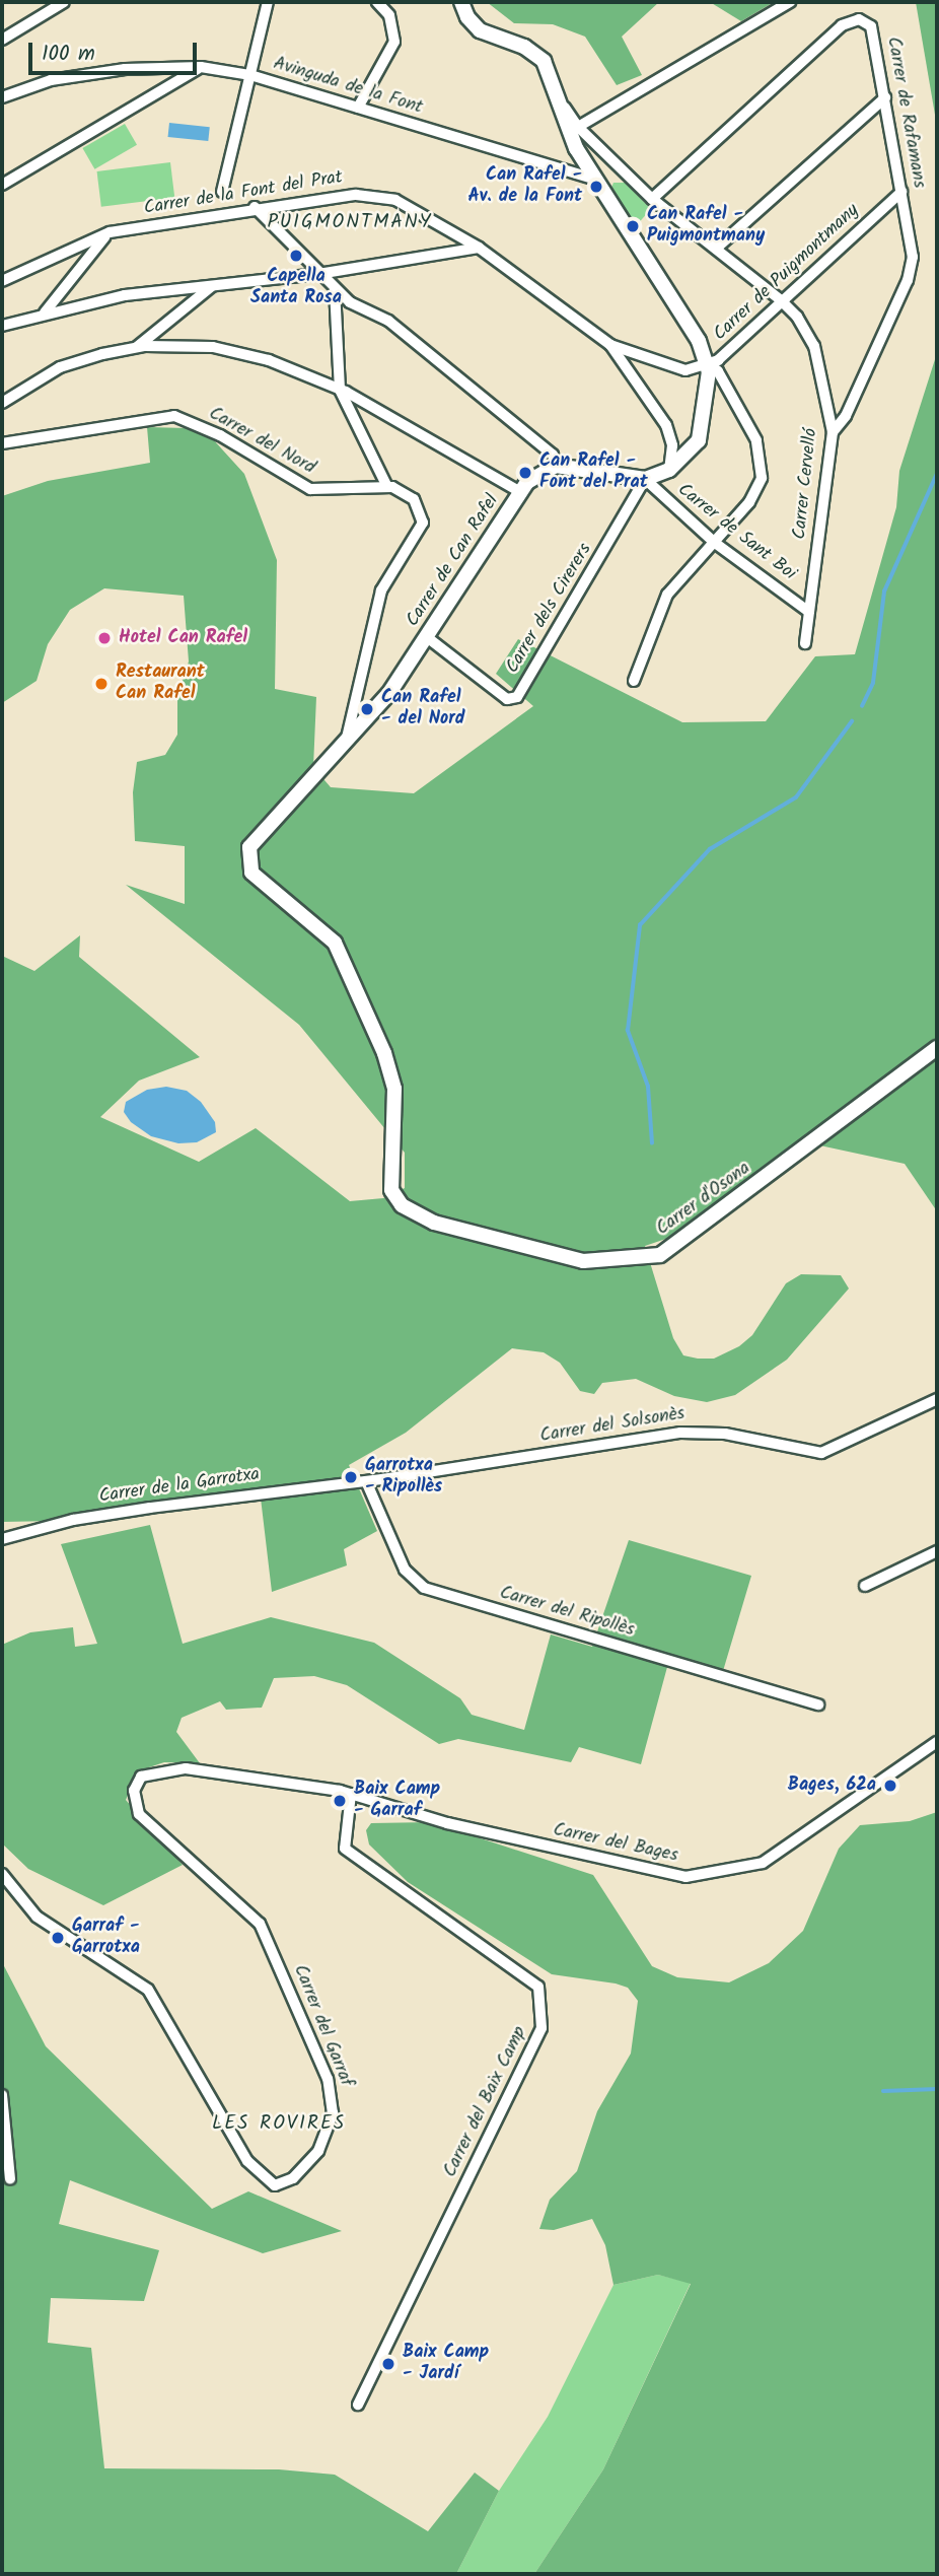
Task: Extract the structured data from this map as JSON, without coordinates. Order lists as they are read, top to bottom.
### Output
{
  "streets": {
    "street": [
      "Avinguda de la Font",
      "Carrer de Rafamans",
      "Carrer de la Font del Prat",
      "Carrer de Puigmontmany",
      "Carrer del Nord",
      "Carrer Cervelló",
      "Carrer de Sant Boi",
      "Carrer de Can Rafel",
      "Carrer dels Cirerers",
      "Carrer d'Osona",
      "Carrer del Solsonès",
      "Carrer de la Garrotxa",
      "Carrer del Ripollès",
      "Carrer del Bages",
      "Carrer del Garraf",
      "Carrer del Baix Camp"
    ]
  },
  "crossings": [
    ["Carrer de Rafamans", "Carrer de Puigmontmany"],
    ["Carrer de Rafamans", "Carrer Cervelló"],
    ["Carrer de la Font del Prat", "Carrer de Puigmontmany"],
    ["Carrer de Puigmontmany", "Carrer Cervelló"],
    ["Carrer Cervelló", "Carrer de Sant Boi"],
    ["Carrer de Sant Boi", "Carrer dels Cirerers"],
    ["Carrer de Can Rafel", "Carrer dels Cirerers"],
    ["Carrer de Can Rafel", "Carrer d'Osona"],
    ["Carrer del Solsonès", "Carrer de la Garrotxa"],
    ["Carrer del Solsonès", "Carrer del Ripollès"],
    ["Carrer de la Garrotxa", "Carrer del Ripollès"],
    ["Carrer del Bages", "Carrer del Garraf"],
    ["Carrer del Bages", "Carrer del Baix Camp"],
    ["Carrer del Garraf", "Carrer del Baix Camp"]
  ],
  "districts": ["PUIGMONTMANY", "LES ROVIRES"],
  "places": [
    "Can Rafel - Av. de la Font",
    "Can Rafel - Puigmontmany",
    "Capella Santa Rosa",
    "Can Rafel - Font del Prat",
    "Hotel Can Rafel",
    "Restaurant Can Rafel",
    "Can Rafel - del Nord",
    "Garrotxa - Ripollès",
    "Bages, 62a",
    "Baix Camp - Garraf",
    "Garraf - Garrotxa",
    "Baix Camp - Jardí"
  ],
  "scale_bar": "100 m"
}
